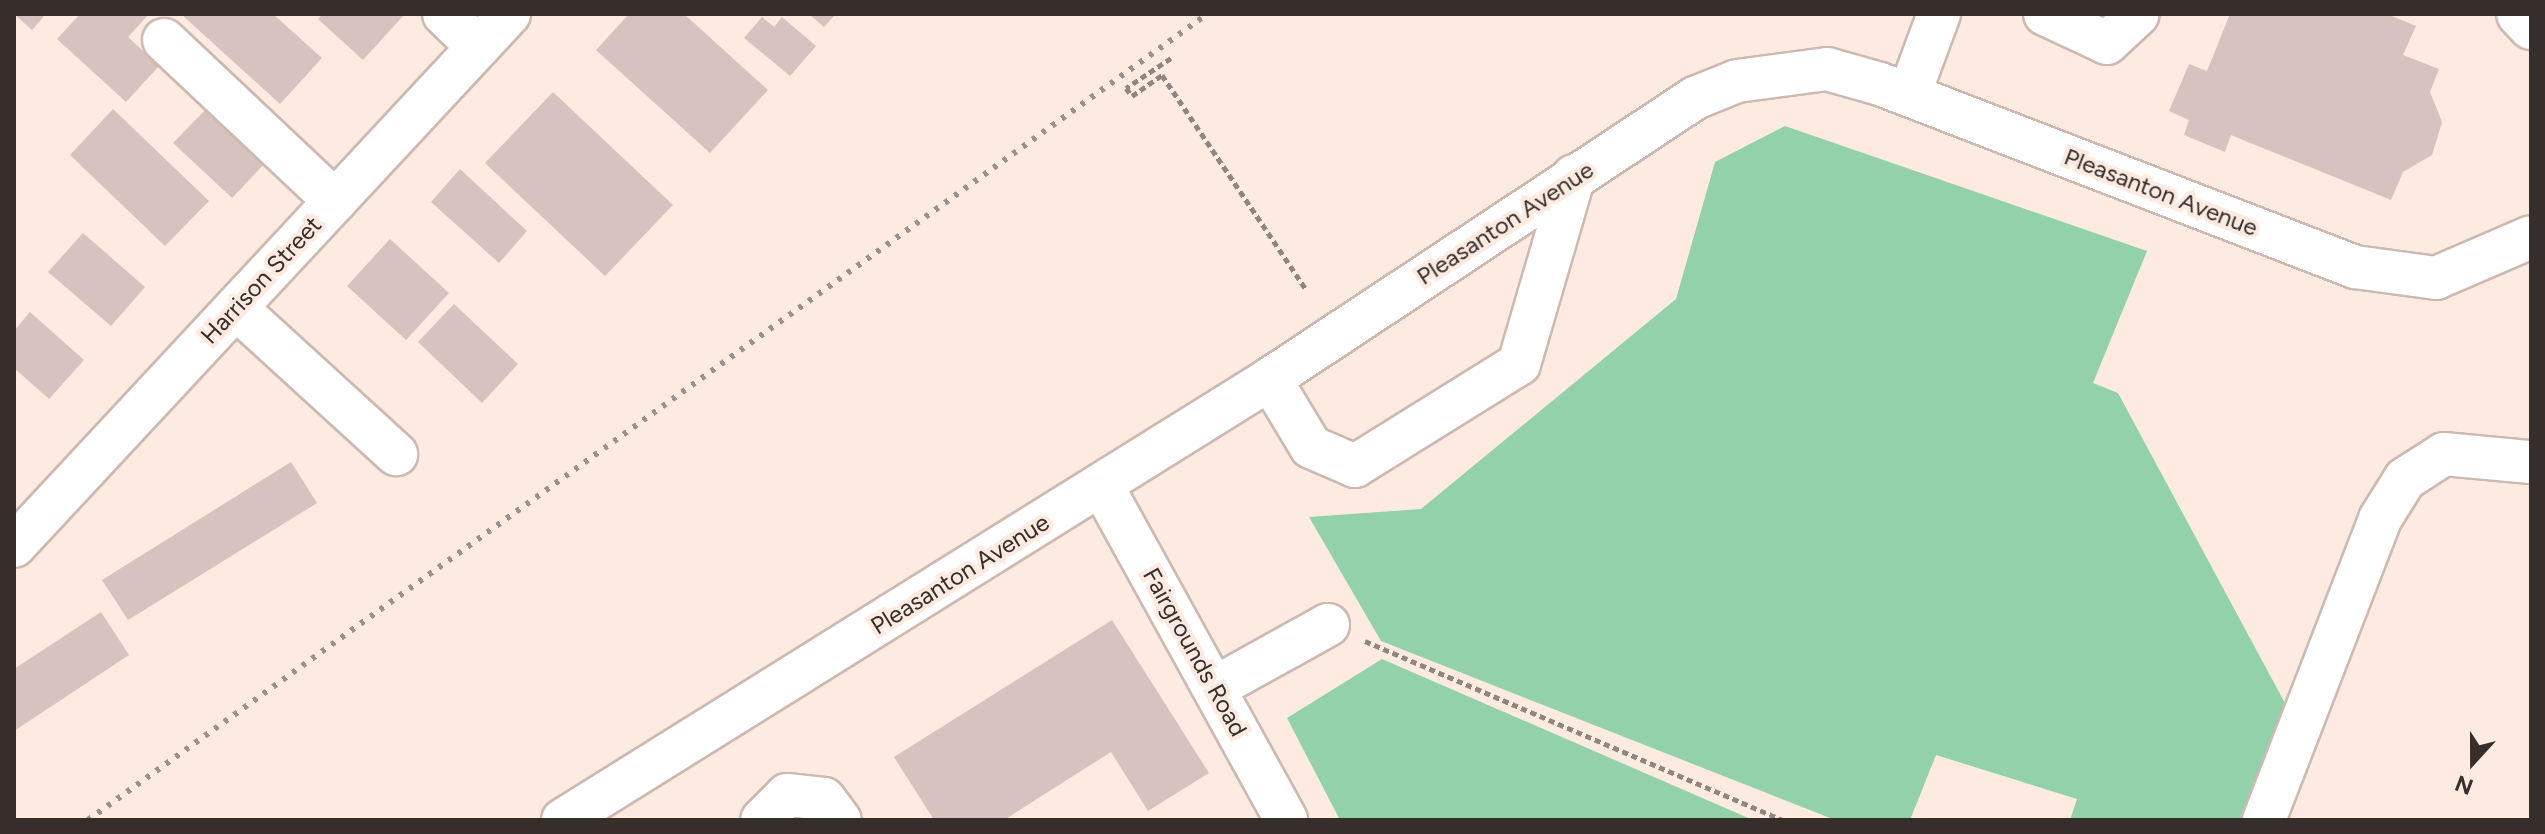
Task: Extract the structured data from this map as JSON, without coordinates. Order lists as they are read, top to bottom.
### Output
{
  "streets": {
    "street": ["Pleasanton Avenue", "Harrison Street", "Fairgrounds Road"]
  },
  "crossings": [
    ["Pleasanton Avenue", "Fairgrounds Road"]
  ],
  "north": "bottom"
}
